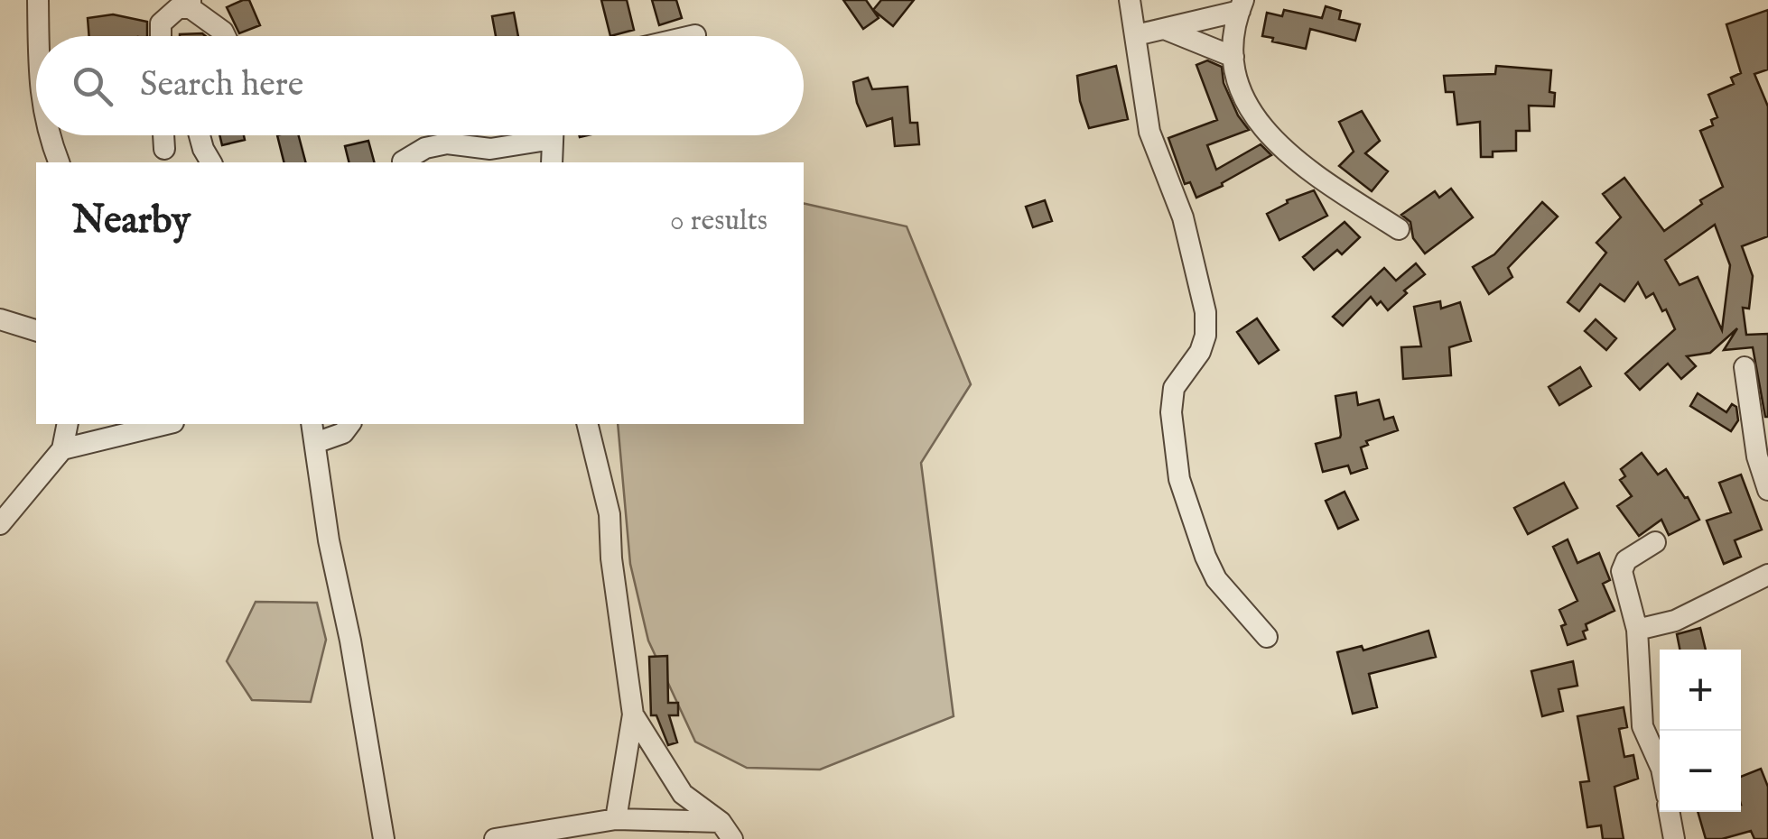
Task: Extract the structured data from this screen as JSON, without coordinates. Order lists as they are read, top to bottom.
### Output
{
  "page": {
    "search": "Search here",
    "heading": ["Nearby", "0 results"],
    "map_buttons": ["+", "−"]
  }
}
